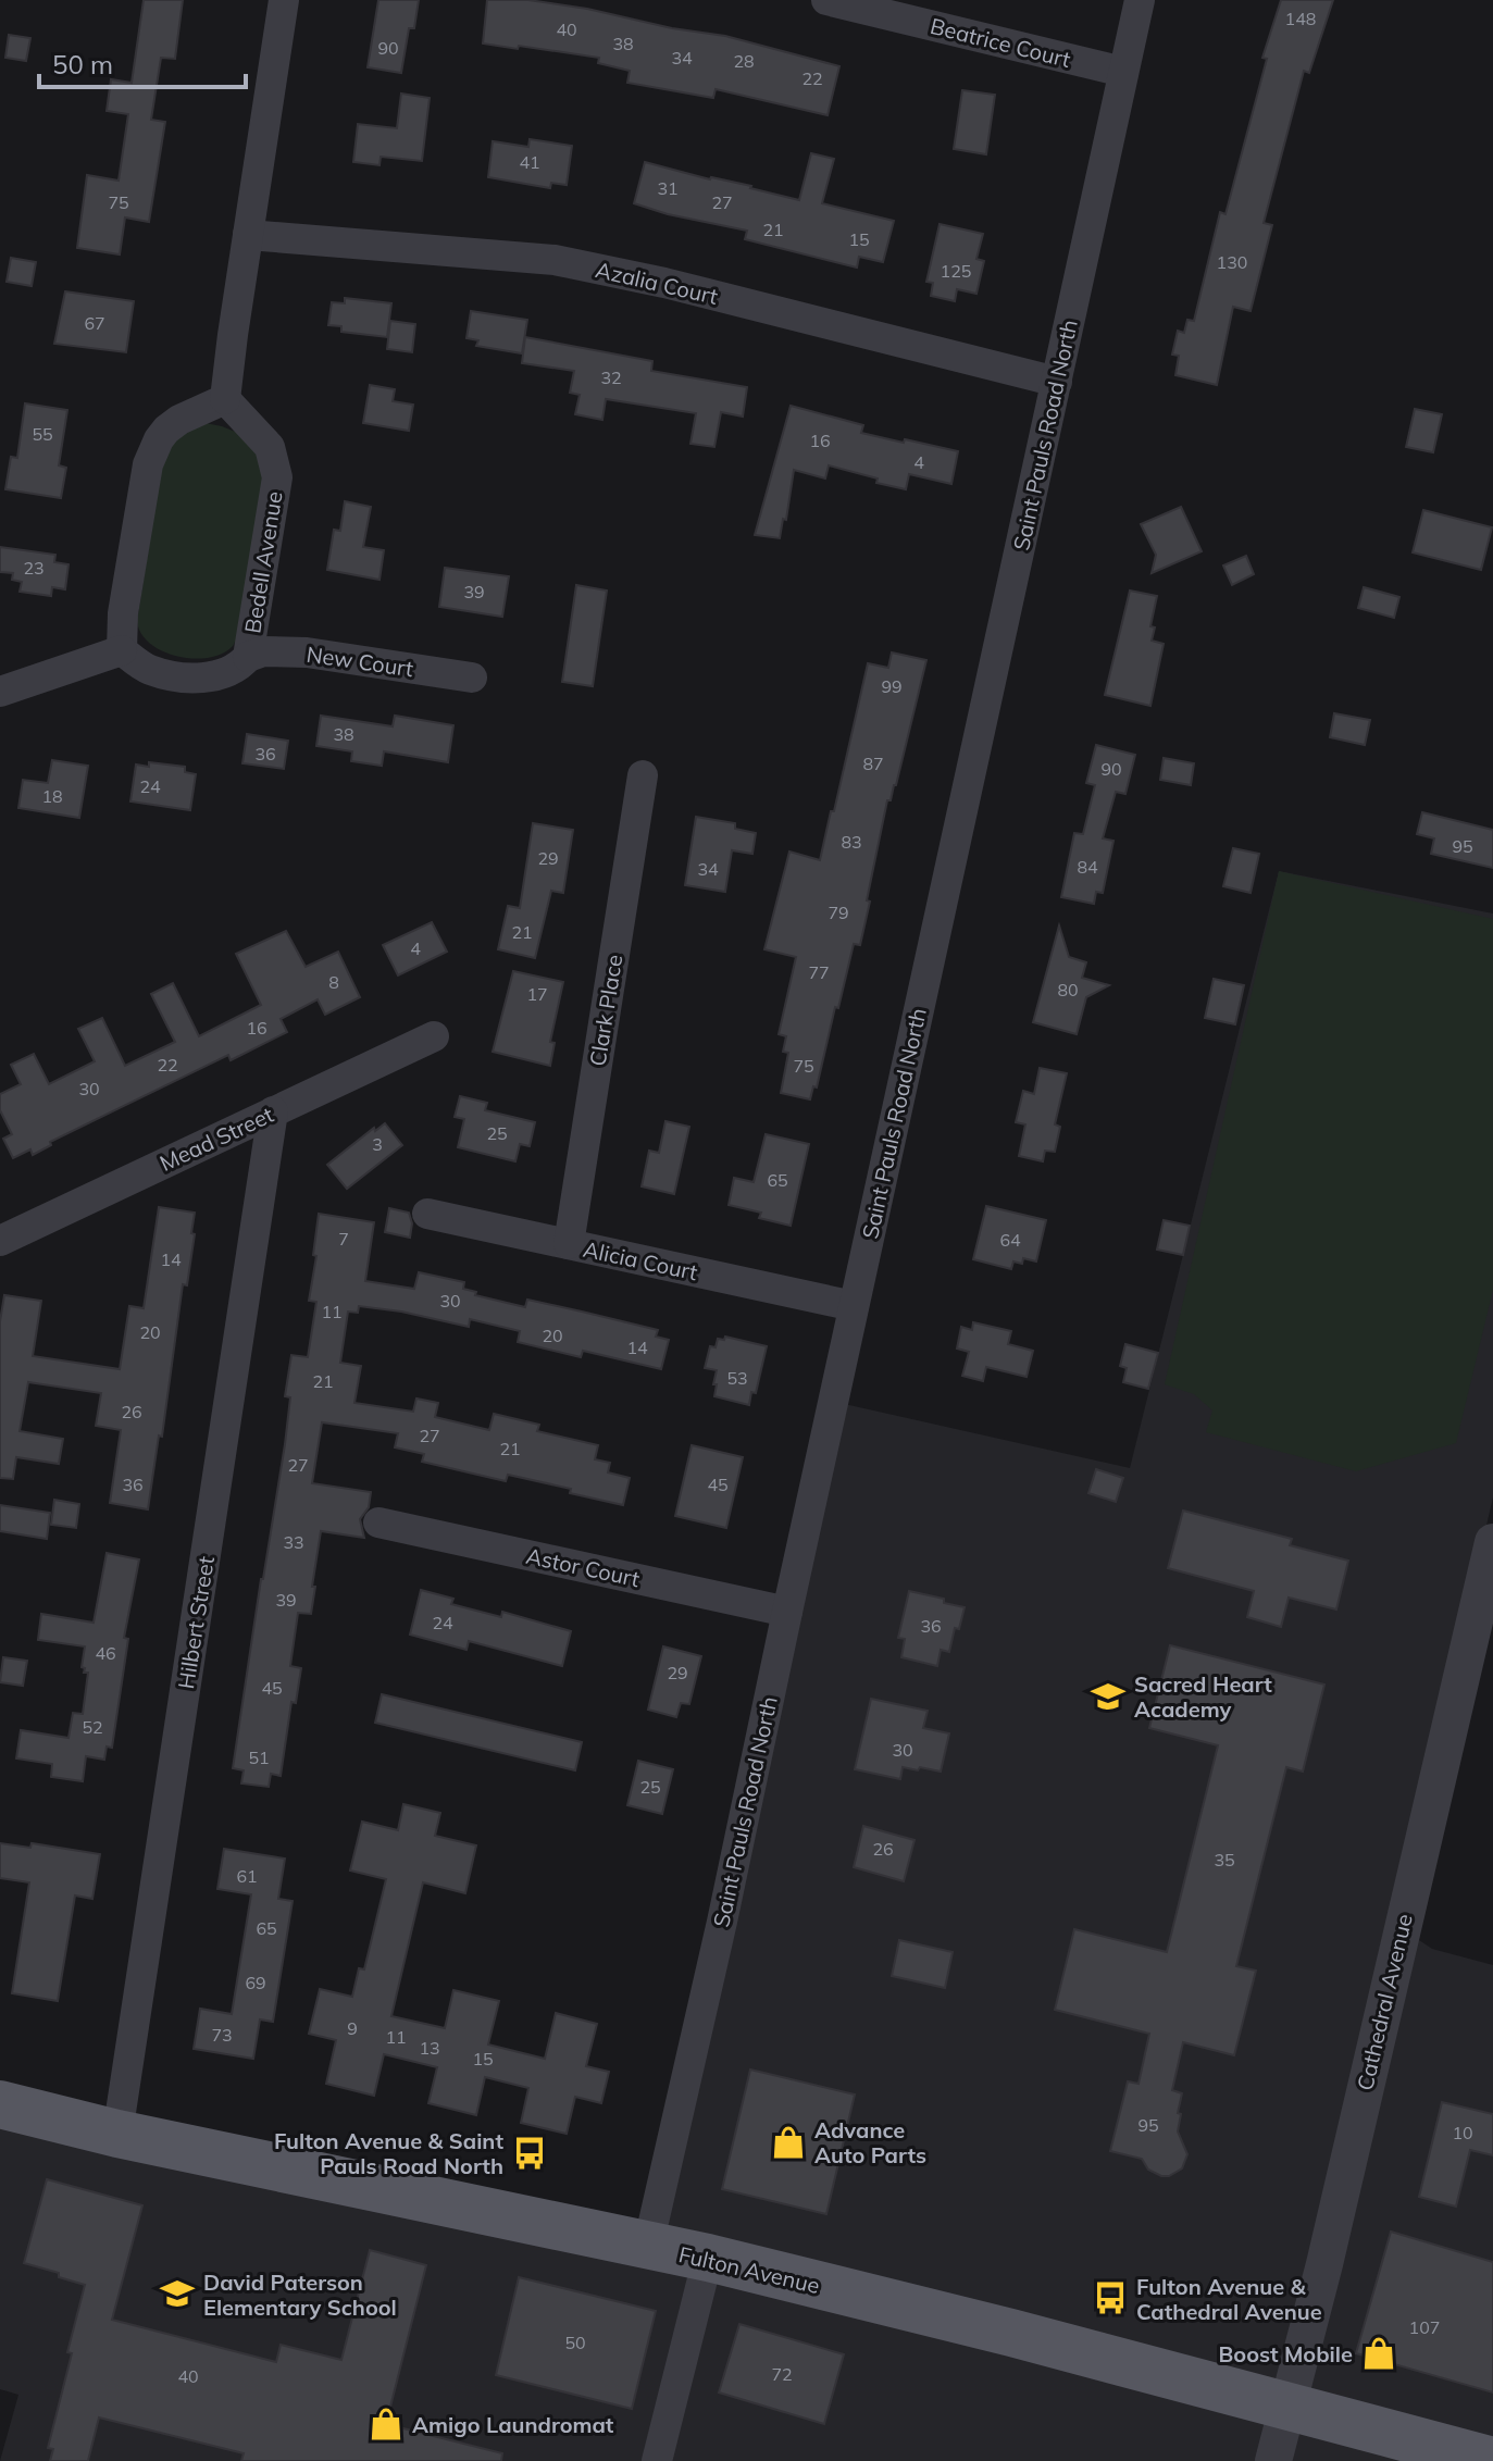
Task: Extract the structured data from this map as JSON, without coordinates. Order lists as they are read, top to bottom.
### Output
{
  "streets": {
    "main road": ["Fulton Avenue"],
    "street": [
      "Beatrice Court",
      "Azalia Court",
      "Saint Pauls Road North",
      "Bedell Avenue",
      "New Court",
      "Clark Place",
      "Mead Street",
      "Alicia Court",
      "Astor Court",
      "Hilbert Street",
      "Cathedral Avenue"
    ]
  },
  "crossings": [
    ["Beatrice Court", "Saint Pauls Road North"],
    ["Azalia Court", "Saint Pauls Road North"],
    ["Saint Pauls Road North", "Alicia Court"],
    ["Saint Pauls Road North", "Astor Court"],
    ["Saint Pauls Road North", "Fulton Avenue"],
    ["Bedell Avenue", "New Court"],
    ["Clark Place", "Alicia Court"],
    ["Mead Street", "Hilbert Street"],
    ["Hilbert Street", "Fulton Avenue"],
    ["Cathedral Avenue", "Fulton Avenue"]
  ],
  "places": {
    "school or university": ["Sacred Heart Academy", "David Paterson Elementary School"],
    "shop": ["Advance Auto Parts", "Boost Mobile", "Amigo Laundromat"],
    "bus stop": ["Fulton Avenue & Saint Pauls Road North", "Fulton Avenue & Cathedral Avenue"]
  },
  "house_numbers": [
    "148",
    "40",
    "38",
    "90",
    "34",
    "28",
    "22",
    "41",
    "31",
    "75",
    "27",
    "21",
    "15",
    "130",
    "125",
    "67",
    "32",
    "55",
    "16",
    "4",
    "23",
    "39",
    "99",
    "38",
    "36",
    "87",
    "90",
    "24",
    "18",
    "83",
    "95",
    "29",
    "84",
    "34",
    "79",
    "21",
    "4",
    "77",
    "8",
    "80",
    "17",
    "16",
    "22",
    "75",
    "30",
    "25",
    "3",
    "65",
    "7",
    "64",
    "14",
    "30",
    "11",
    "20",
    "20",
    "14",
    "53",
    "21",
    "26",
    "27",
    "21",
    "27",
    "36",
    "45",
    "33",
    "39",
    "24",
    "36",
    "46",
    "29",
    "45",
    "52",
    "30",
    "51",
    "25",
    "26",
    "35",
    "61",
    "65",
    "69",
    "9",
    "73",
    "11",
    "13",
    "15",
    "95",
    "10",
    "107",
    "50",
    "72",
    "40"
  ],
  "scale_bar": "50 m"
}
